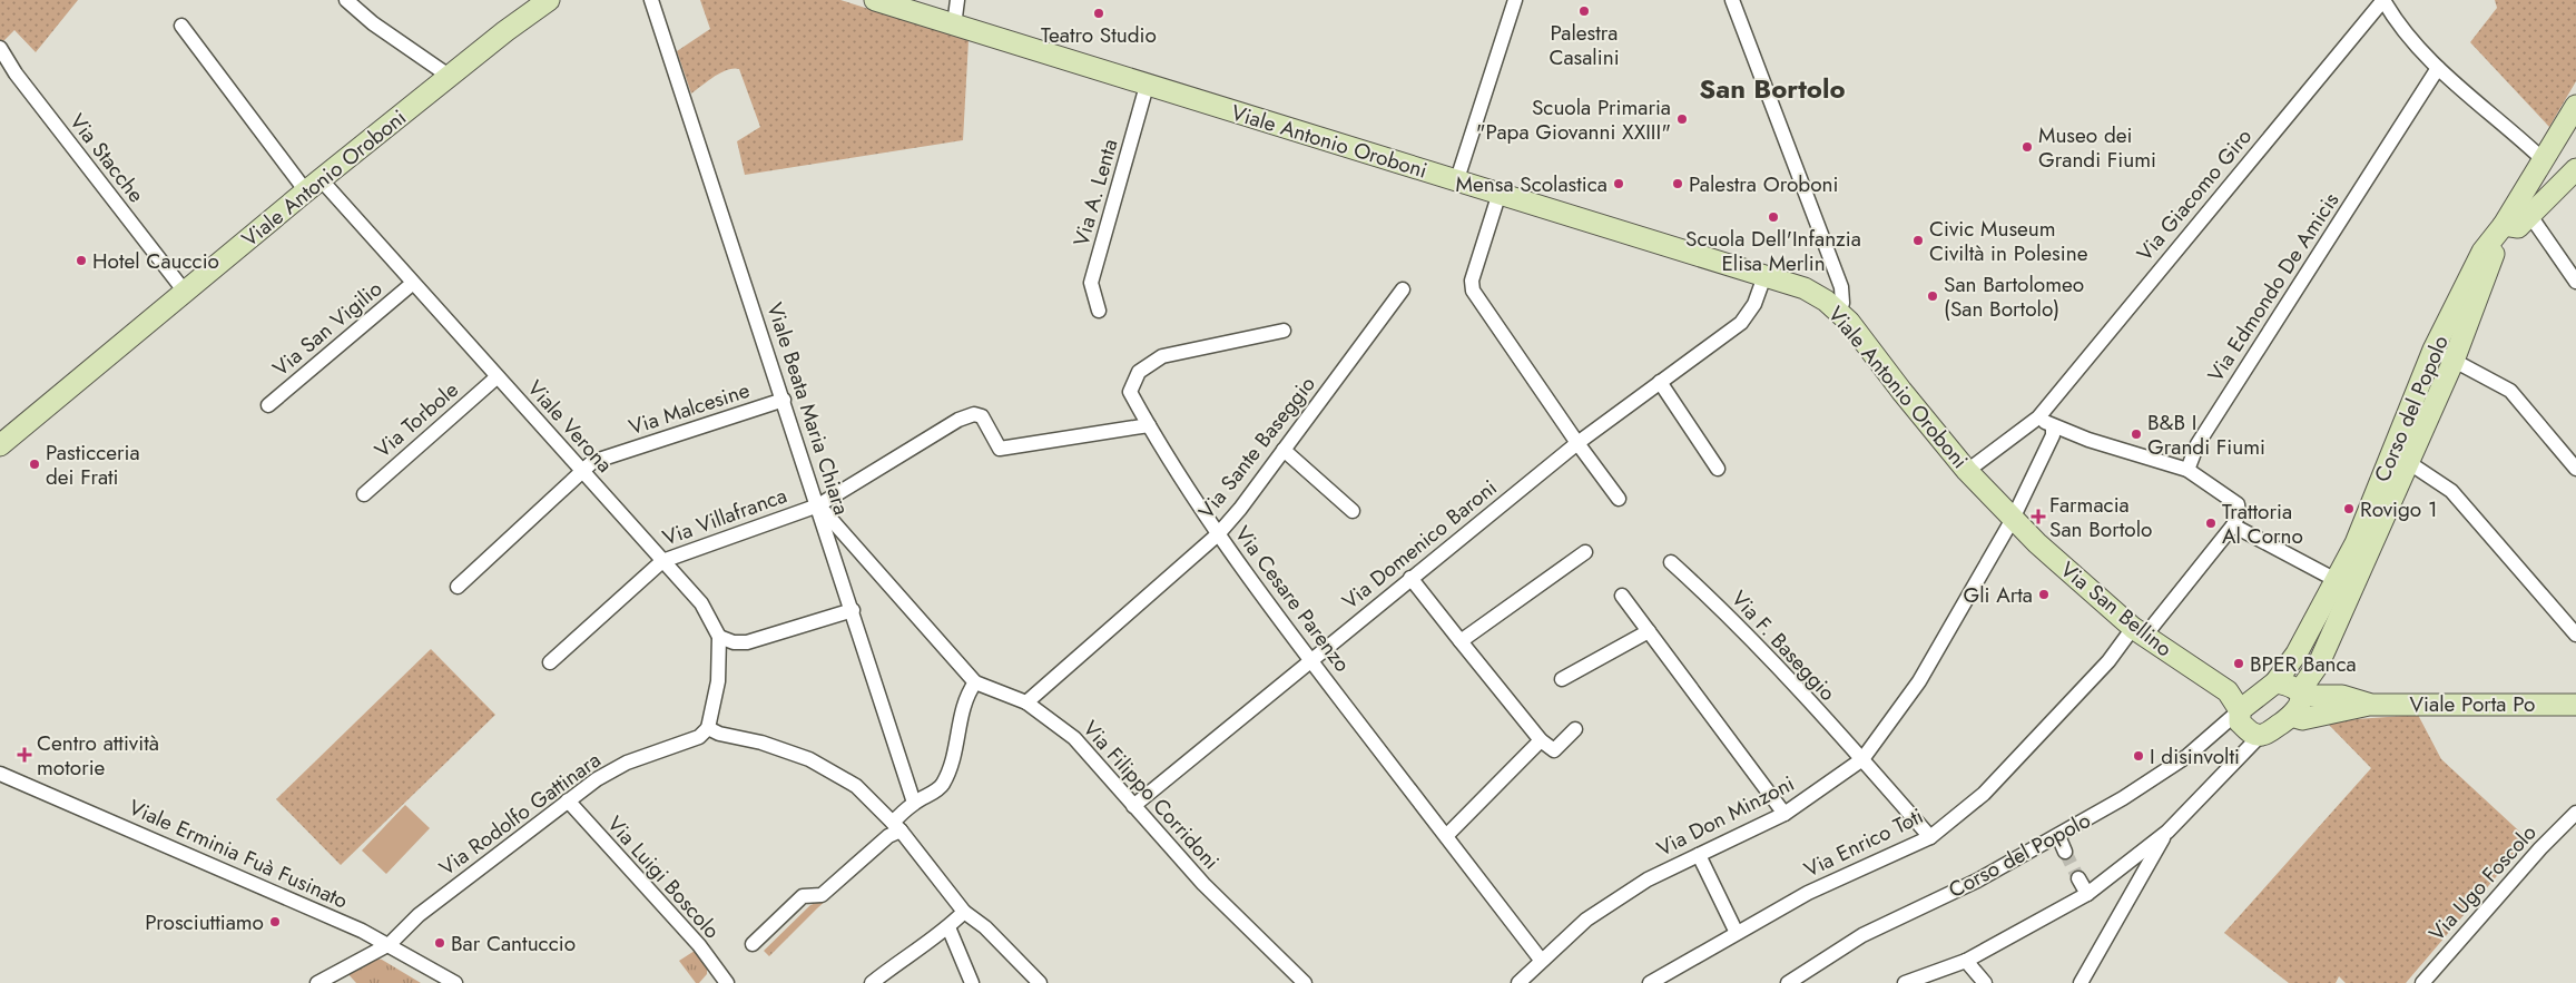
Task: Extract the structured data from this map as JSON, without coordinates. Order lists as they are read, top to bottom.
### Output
{
  "streets": {
    "street": [
      "Viale Antonio Oroboni",
      "Via Stacche",
      "Via A. Lenta",
      "Via Giacomo Giro",
      "Via Edmondo De Amicis",
      "Via San Vigilio",
      "Via Malcesine",
      "Viale Beata Maria Chiara",
      "Corso del Popolo",
      "Via Torbole",
      "Viale Verona",
      "Via Sante Baseggio",
      "Via Villafranca",
      "Via Domenico Baroni",
      "Via Cesare Parenzo",
      "Via San Bellino",
      "Via F. Baseggio",
      "Viale Porta Po",
      "Via Filippo Corridoni",
      "Via Rodolfo Gattinara",
      "Via Don Minzoni",
      "Via Enrico Toti",
      "Viale Erminia Fuà Fusinato",
      "Via Luigi Boscolo",
      "Via Ugo Foscolo"
    ]
  },
  "crossings": [
    ["Viale Antonio Oroboni", "Via Stacche"],
    ["Viale Antonio Oroboni", "Via A. Lenta"],
    ["Viale Antonio Oroboni", "Via Giacomo Giro"],
    ["Viale Antonio Oroboni", "Viale Verona"],
    ["Viale Antonio Oroboni", "Via Domenico Baroni"],
    ["Viale Antonio Oroboni", "Via San Bellino"],
    ["Viale Antonio Oroboni", "Via Don Minzoni"],
    ["Via San Vigilio", "Viale Verona"],
    ["Via Malcesine", "Viale Beata Maria Chiara"],
    ["Via Malcesine", "Viale Verona"],
    ["Viale Beata Maria Chiara", "Via Villafranca"],
    ["Viale Beata Maria Chiara", "Via Filippo Corridoni"],
    ["Corso del Popolo", "Via San Bellino"],
    ["Corso del Popolo", "Viale Porta Po"],
    ["Via Torbole", "Viale Verona"],
    ["Viale Verona", "Via Villafranca"],
    ["Viale Verona", "Via Rodolfo Gattinara"],
    ["Via Sante Baseggio", "Via Cesare Parenzo"],
    ["Via Sante Baseggio", "Via Filippo Corridoni"],
    ["Via Villafranca", "Via Cesare Parenzo"],
    ["Via Villafranca", "Via Filippo Corridoni"],
    ["Via Domenico Baroni", "Via Cesare Parenzo"],
    ["Via Domenico Baroni", "Via Filippo Corridoni"],
    ["Via Cesare Parenzo", "Via Don Minzoni"],
    ["Via San Bellino", "Via Don Minzoni"],
    ["Via San Bellino", "Via Enrico Toti"],
    ["Via F. Baseggio", "Via Don Minzoni"],
    ["Via F. Baseggio", "Via Enrico Toti"],
    ["Via Rodolfo Gattinara", "Viale Erminia Fuà Fusinato"],
    ["Via Rodolfo Gattinara", "Via Luigi Boscolo"]
  ],
  "districts": ["San Bortolo"],
  "places": {
    "other": [
      "Palestra Casalini",
      "Teatro Studio",
      "Scuola Primaria \"Papa Giovanni XXIII\"",
      "Museo dei Grandi Fiumi",
      "Mensa Scolastica",
      "Palestra Oroboni",
      "Scuola Dell'Infanzia Elisa Merlin",
      "Civic Museum Civiltà in Polesine",
      "Hotel Cauccio",
      "San Bartolomeo (San Bortolo)",
      "B&B I Grandi Fiumi",
      "Pasticceria dei Frati",
      "Rovigo 1",
      "Trattoria Al Corno",
      "Gli Arta",
      "BPER Banca",
      "I disinvolti",
      "Prosciuttiamo",
      "Bar Cantuccio"
    ],
    "health": ["Farmacia San Bortolo", "Centro attività motorie"]
  }
}
